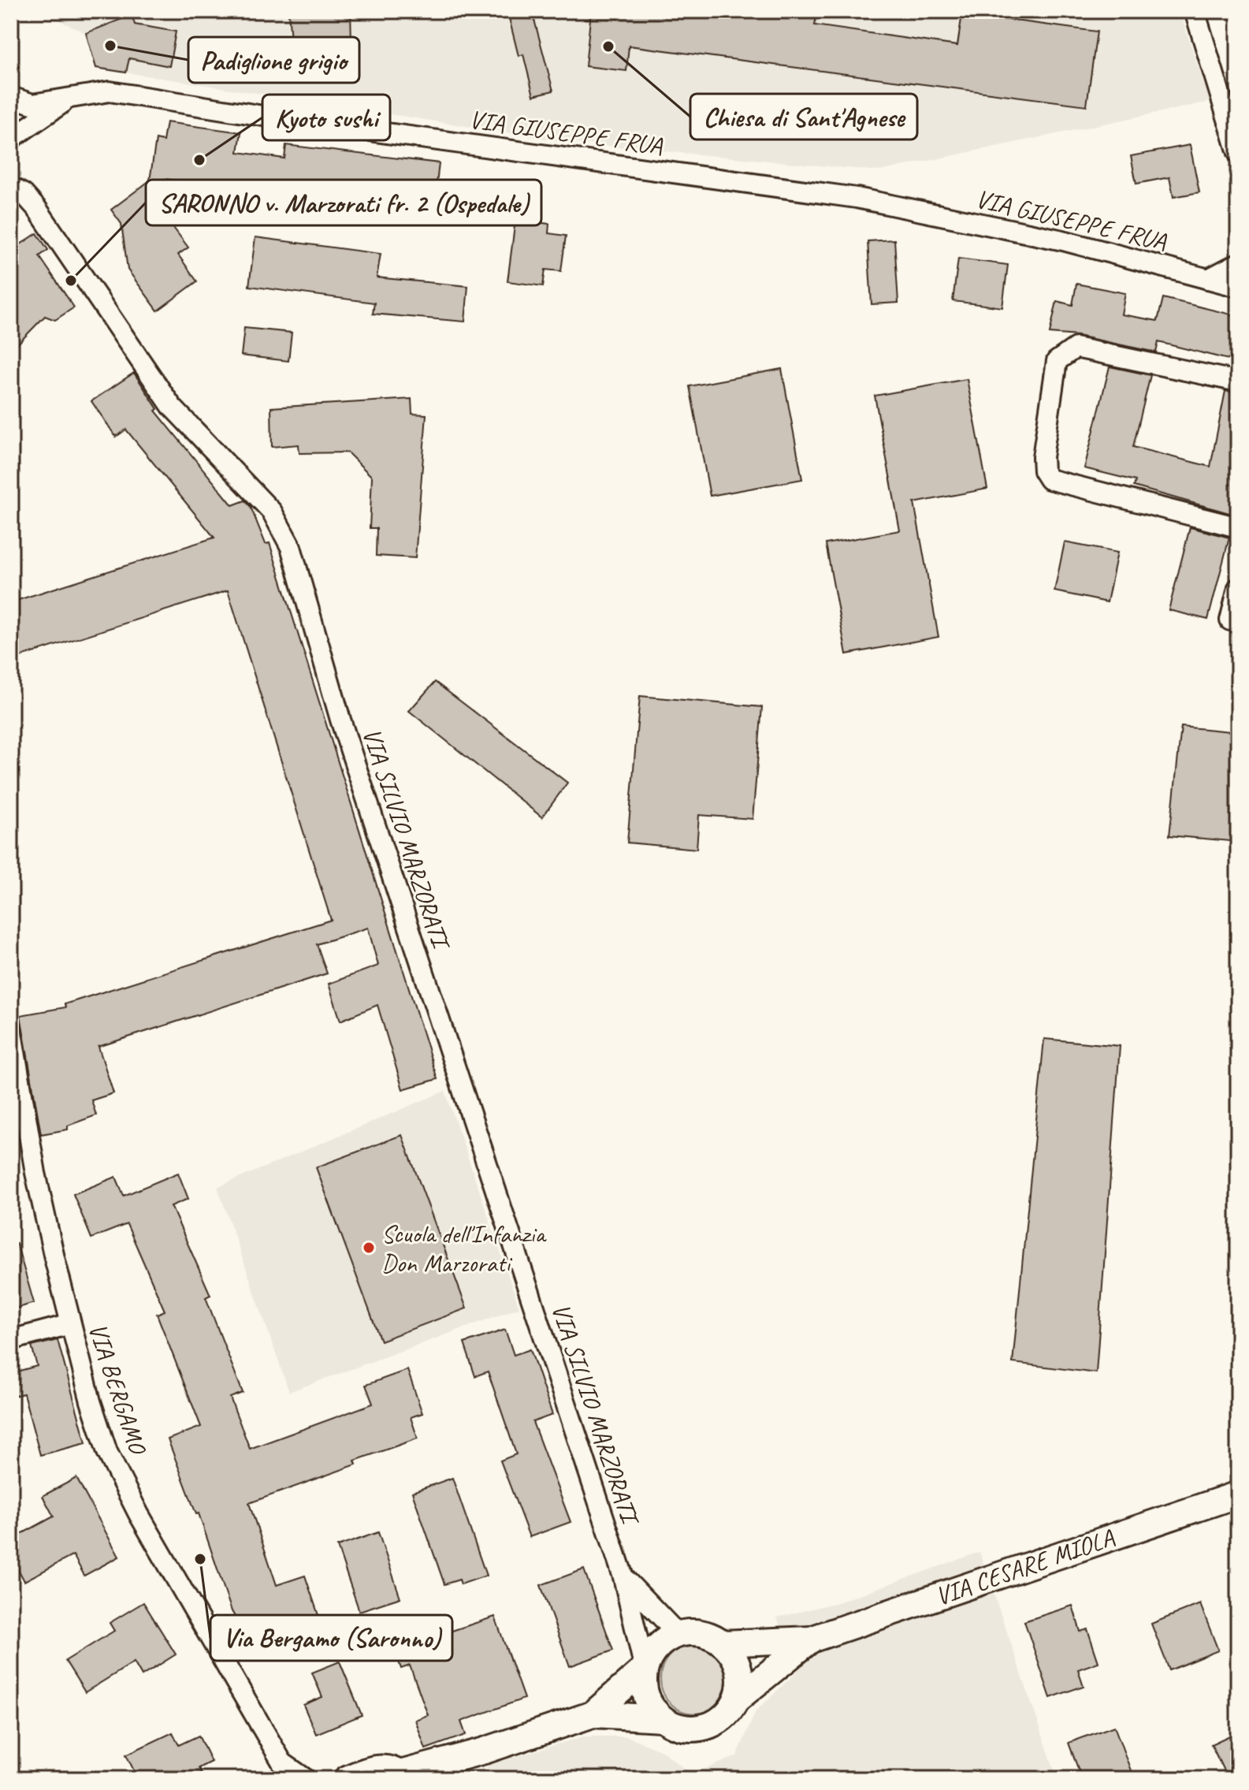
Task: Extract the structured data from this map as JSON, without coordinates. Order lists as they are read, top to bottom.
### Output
{
  "streets": {
    "street": [
      "VIA GIUSEPPE FRUA",
      "VIA SILVIO MARZORATI",
      "VIA BERGAMO",
      "VIA CESARE MIOLA"
    ]
  },
  "crossings": [
    ["VIA SILVIO MARZORATI", "VIA CESARE MIOLA"]
  ],
  "places": [
    "Padiglione grigio",
    "Chiesa di Sant'Agnese",
    "Kyoto sushi",
    "SARONNO v. Marzorati fr. 2 (Ospedale)",
    "Scuola dell'Infanzia Don Marzorati",
    "Via Bergamo (Saronno)"
  ]
}
